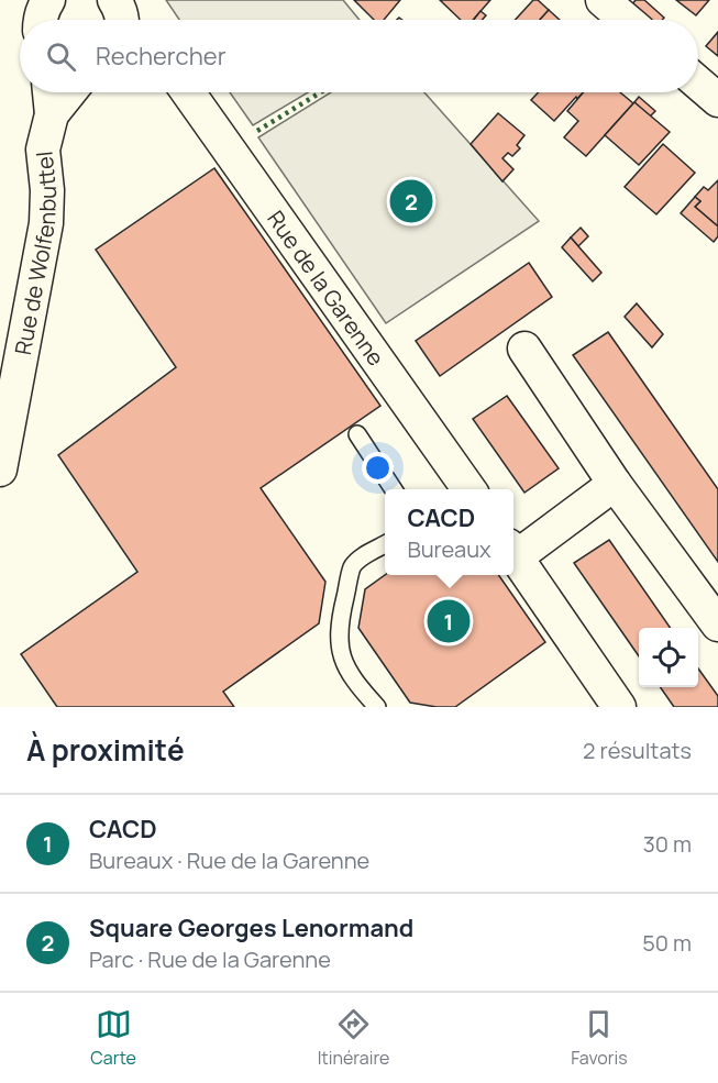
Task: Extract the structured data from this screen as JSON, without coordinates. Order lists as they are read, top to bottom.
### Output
{
  "streets": {
    "street": ["Rue de Wolfenbuttel", "Rue de la Garenne"]
  },
  "page": {
    "search": "Rechercher",
    "pins": ["2", "1"],
    "popup": ["CACD", "Bureaux"],
    "heading": ["À proximité", "2 résultats"],
    "list": [
      {
        "mark": "1",
        "name": "CACD",
        "note": "Bureaux · Rue de la Garenne",
        "value": "30 m"
      },
      {
        "mark": "2",
        "name": "Square Georges Lenormand",
        "note": "Parc · Rue de la Garenne",
        "value": "50 m"
      }
    ],
    "nav": ["Carte", "Itinéraire", "Favoris"]
  }
}
